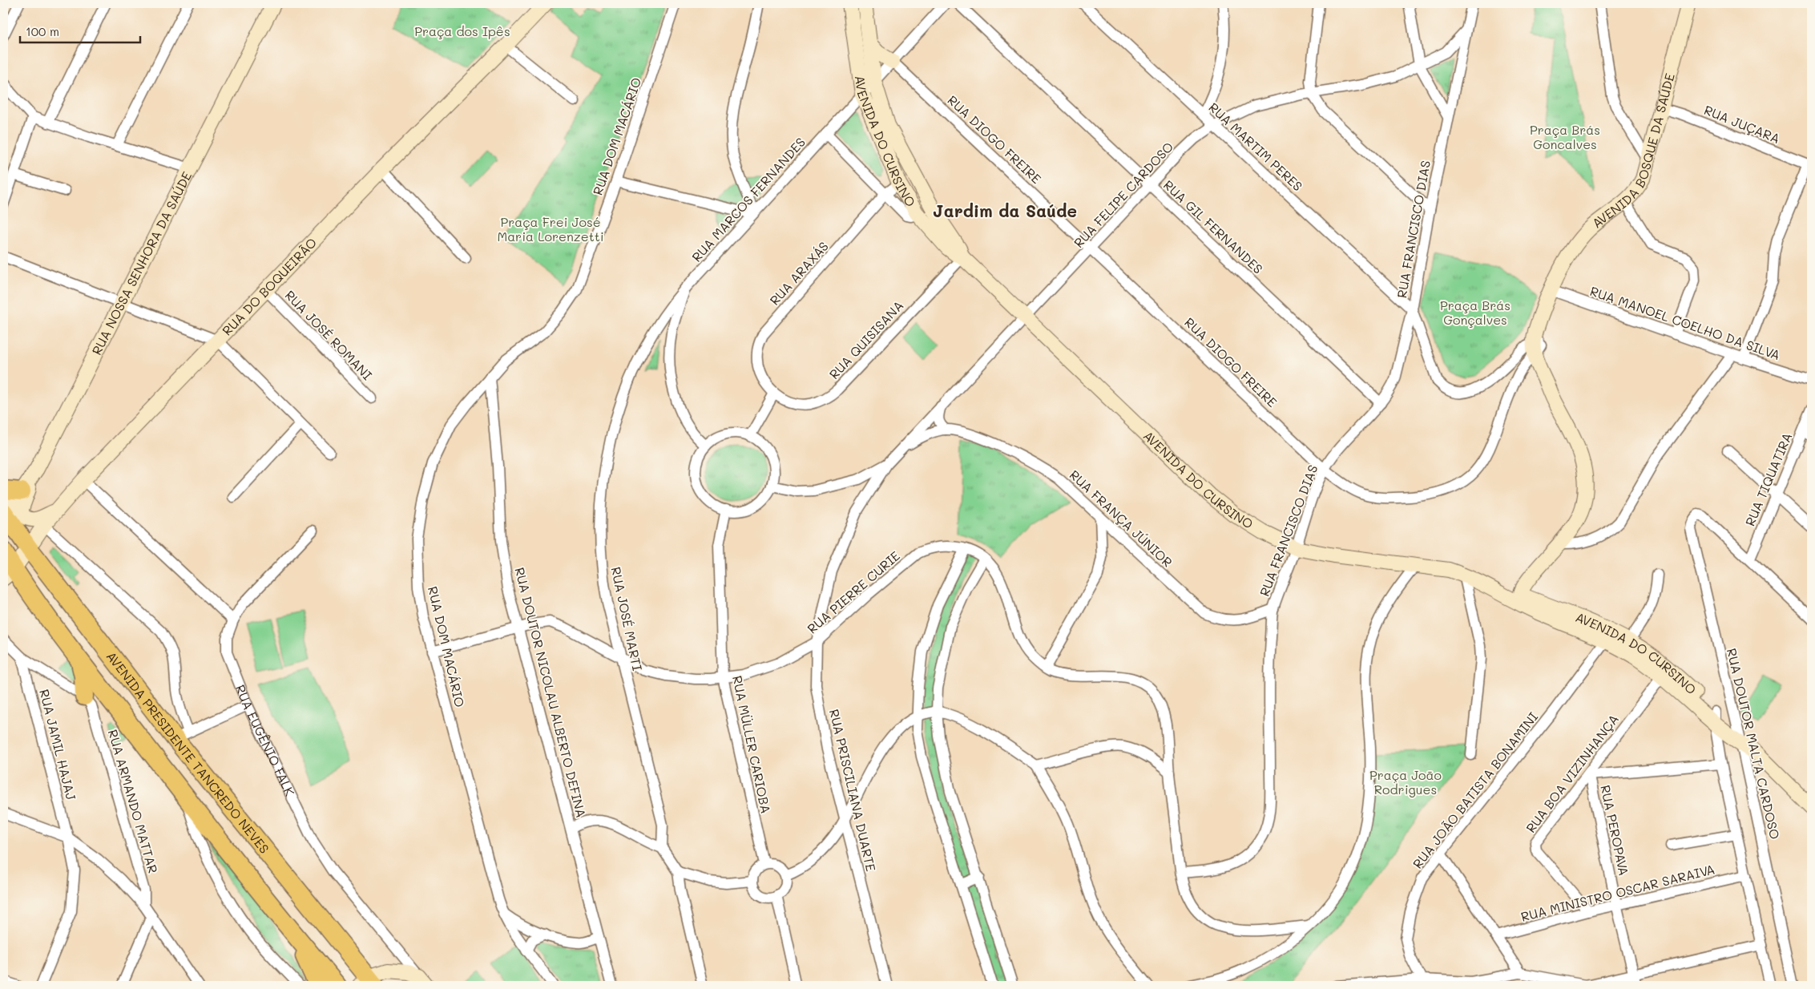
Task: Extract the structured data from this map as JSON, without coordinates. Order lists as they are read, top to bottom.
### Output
{
  "streets": {
    "highway": ["AVENIDA PRESIDENTE TANCREDO NEVES"],
    "main road": [
      "AVENIDA DO CURSINO",
      "AVENIDA BOSQUE DA SAÚDE",
      "RUA NOSSA SENHORA DA SAÚDE",
      "RUA DO BOQUEIRÃO"
    ],
    "street": [
      "RUA JUÇARA",
      "RUA DOM MACÁRIO",
      "RUA DIOGO FREIRE",
      "RUA MARTIM PERES",
      "RUA FELIPE CARDOSO",
      "RUA MARCOS FERNANDES",
      "RUA GIL FERNANDES",
      "RUA FRANCISCO DIAS",
      "RUA ARAXÁS",
      "RUA MANOEL COELHO DA SILVA",
      "RUA JOSÉ ROMANI",
      "RUA QUISISANA",
      "RUA TIQUATIRA",
      "RUA FRANÇA JÚNIOR",
      "RUA PIERRE CURIE",
      "RUA JOSÉ MARTI",
      "RUA DOUTOR NICOLAU ALBERTO DEFINA",
      "RUA EUGÊNIO FALK",
      "RUA DOUTOR MALTA CARDOSO",
      "RUA JAMIL HAJAJ",
      "RUA MÜLLER CARIOBA",
      "RUA BOA VIZINHANÇA",
      "RUA PRISCILIANA DUARTE",
      "RUA JOÃO BATISTA BONAMINI",
      "RUA ARMANDO MATTAR",
      "RUA PEROPAVA",
      "RUA MINISTRO OSCAR SARAIVA"
    ]
  },
  "crossings": [
    ["RUA JUÇARA", "AVENIDA BOSQUE DA SAÚDE"],
    ["RUA DOM MACÁRIO", "RUA PIERRE CURIE"],
    ["RUA DOM MACÁRIO", "RUA DOUTOR NICOLAU ALBERTO DEFINA"],
    ["RUA DIOGO FREIRE", "AVENIDA BOSQUE DA SAÚDE"],
    ["RUA DIOGO FREIRE", "RUA FELIPE CARDOSO"],
    ["RUA DIOGO FREIRE", "RUA MARCOS FERNANDES"],
    ["RUA DIOGO FREIRE", "RUA FRANCISCO DIAS"],
    ["AVENIDA DO CURSINO", "RUA FELIPE CARDOSO"],
    ["AVENIDA DO CURSINO", "RUA MARCOS FERNANDES"],
    ["AVENIDA DO CURSINO", "RUA FRANCISCO DIAS"],
    ["AVENIDA DO CURSINO", "RUA ARAXÁS"],
    ["AVENIDA DO CURSINO", "RUA QUISISANA"],
    ["AVENIDA DO CURSINO", "RUA DOUTOR MALTA CARDOSO"],
    ["AVENIDA DO CURSINO", "RUA BOA VIZINHANÇA"],
    ["AVENIDA DO CURSINO", "RUA JOÃO BATISTA BONAMINI"],
    ["RUA MARTIM PERES", "RUA FELIPE CARDOSO"],
    ["RUA MARTIM PERES", "RUA FRANCISCO DIAS"],
    ["AVENIDA BOSQUE DA SAÚDE", "RUA MANOEL COELHO DA SILVA"],
    ["RUA FELIPE CARDOSO", "RUA MARCOS FERNANDES"],
    ["RUA FELIPE CARDOSO", "RUA GIL FERNANDES"],
    ["RUA FELIPE CARDOSO", "RUA FRANCISCO DIAS"],
    ["RUA FELIPE CARDOSO", "RUA FRANÇA JÚNIOR"],
    ["RUA FELIPE CARDOSO", "RUA MÜLLER CARIOBA"],
    ["RUA FELIPE CARDOSO", "RUA PRISCILIANA DUARTE"],
    ["RUA MARCOS FERNANDES", "RUA JOSÉ MARTI"],
    ["RUA MARCOS FERNANDES", "RUA MÜLLER CARIOBA"],
    ["RUA GIL FERNANDES", "RUA FRANCISCO DIAS"],
    ["RUA FRANCISCO DIAS", "RUA FRANÇA JÚNIOR"],
    ["RUA FRANCISCO DIAS", "RUA PIERRE CURIE"],
    ["RUA NOSSA SENHORA DA SAÚDE", "AVENIDA PRESIDENTE TANCREDO NEVES"],
    ["RUA ARAXÁS", "RUA QUISISANA"],
    ["RUA DO BOQUEIRÃO", "RUA JOSÉ ROMANI"],
    ["RUA DO BOQUEIRÃO", "AVENIDA PRESIDENTE TANCREDO NEVES"],
    ["RUA TIQUATIRA", "RUA DOUTOR MALTA CARDOSO"],
    ["RUA PIERRE CURIE", "RUA JOSÉ MARTI"],
    ["RUA PIERRE CURIE", "RUA DOUTOR NICOLAU ALBERTO DEFINA"],
    ["RUA PIERRE CURIE", "RUA MÜLLER CARIOBA"],
    ["RUA PIERRE CURIE", "RUA PRISCILIANA DUARTE"],
    ["RUA BOA VIZINHANÇA", "RUA PEROPAVA"],
    ["RUA BOA VIZINHANÇA", "RUA MINISTRO OSCAR SARAIVA"],
    ["RUA PEROPAVA", "RUA MINISTRO OSCAR SARAIVA"]
  ],
  "districts": ["Jardim da Saúde"],
  "parks": [
    "Praça dos Ipês",
    "Praça Brás Goncalves",
    "Praça Frei José Maria Lorenzetti",
    "Praça Brás Gonçalves",
    "Praça João Rodrigues"
  ],
  "scale_bar": "100 m"
}
